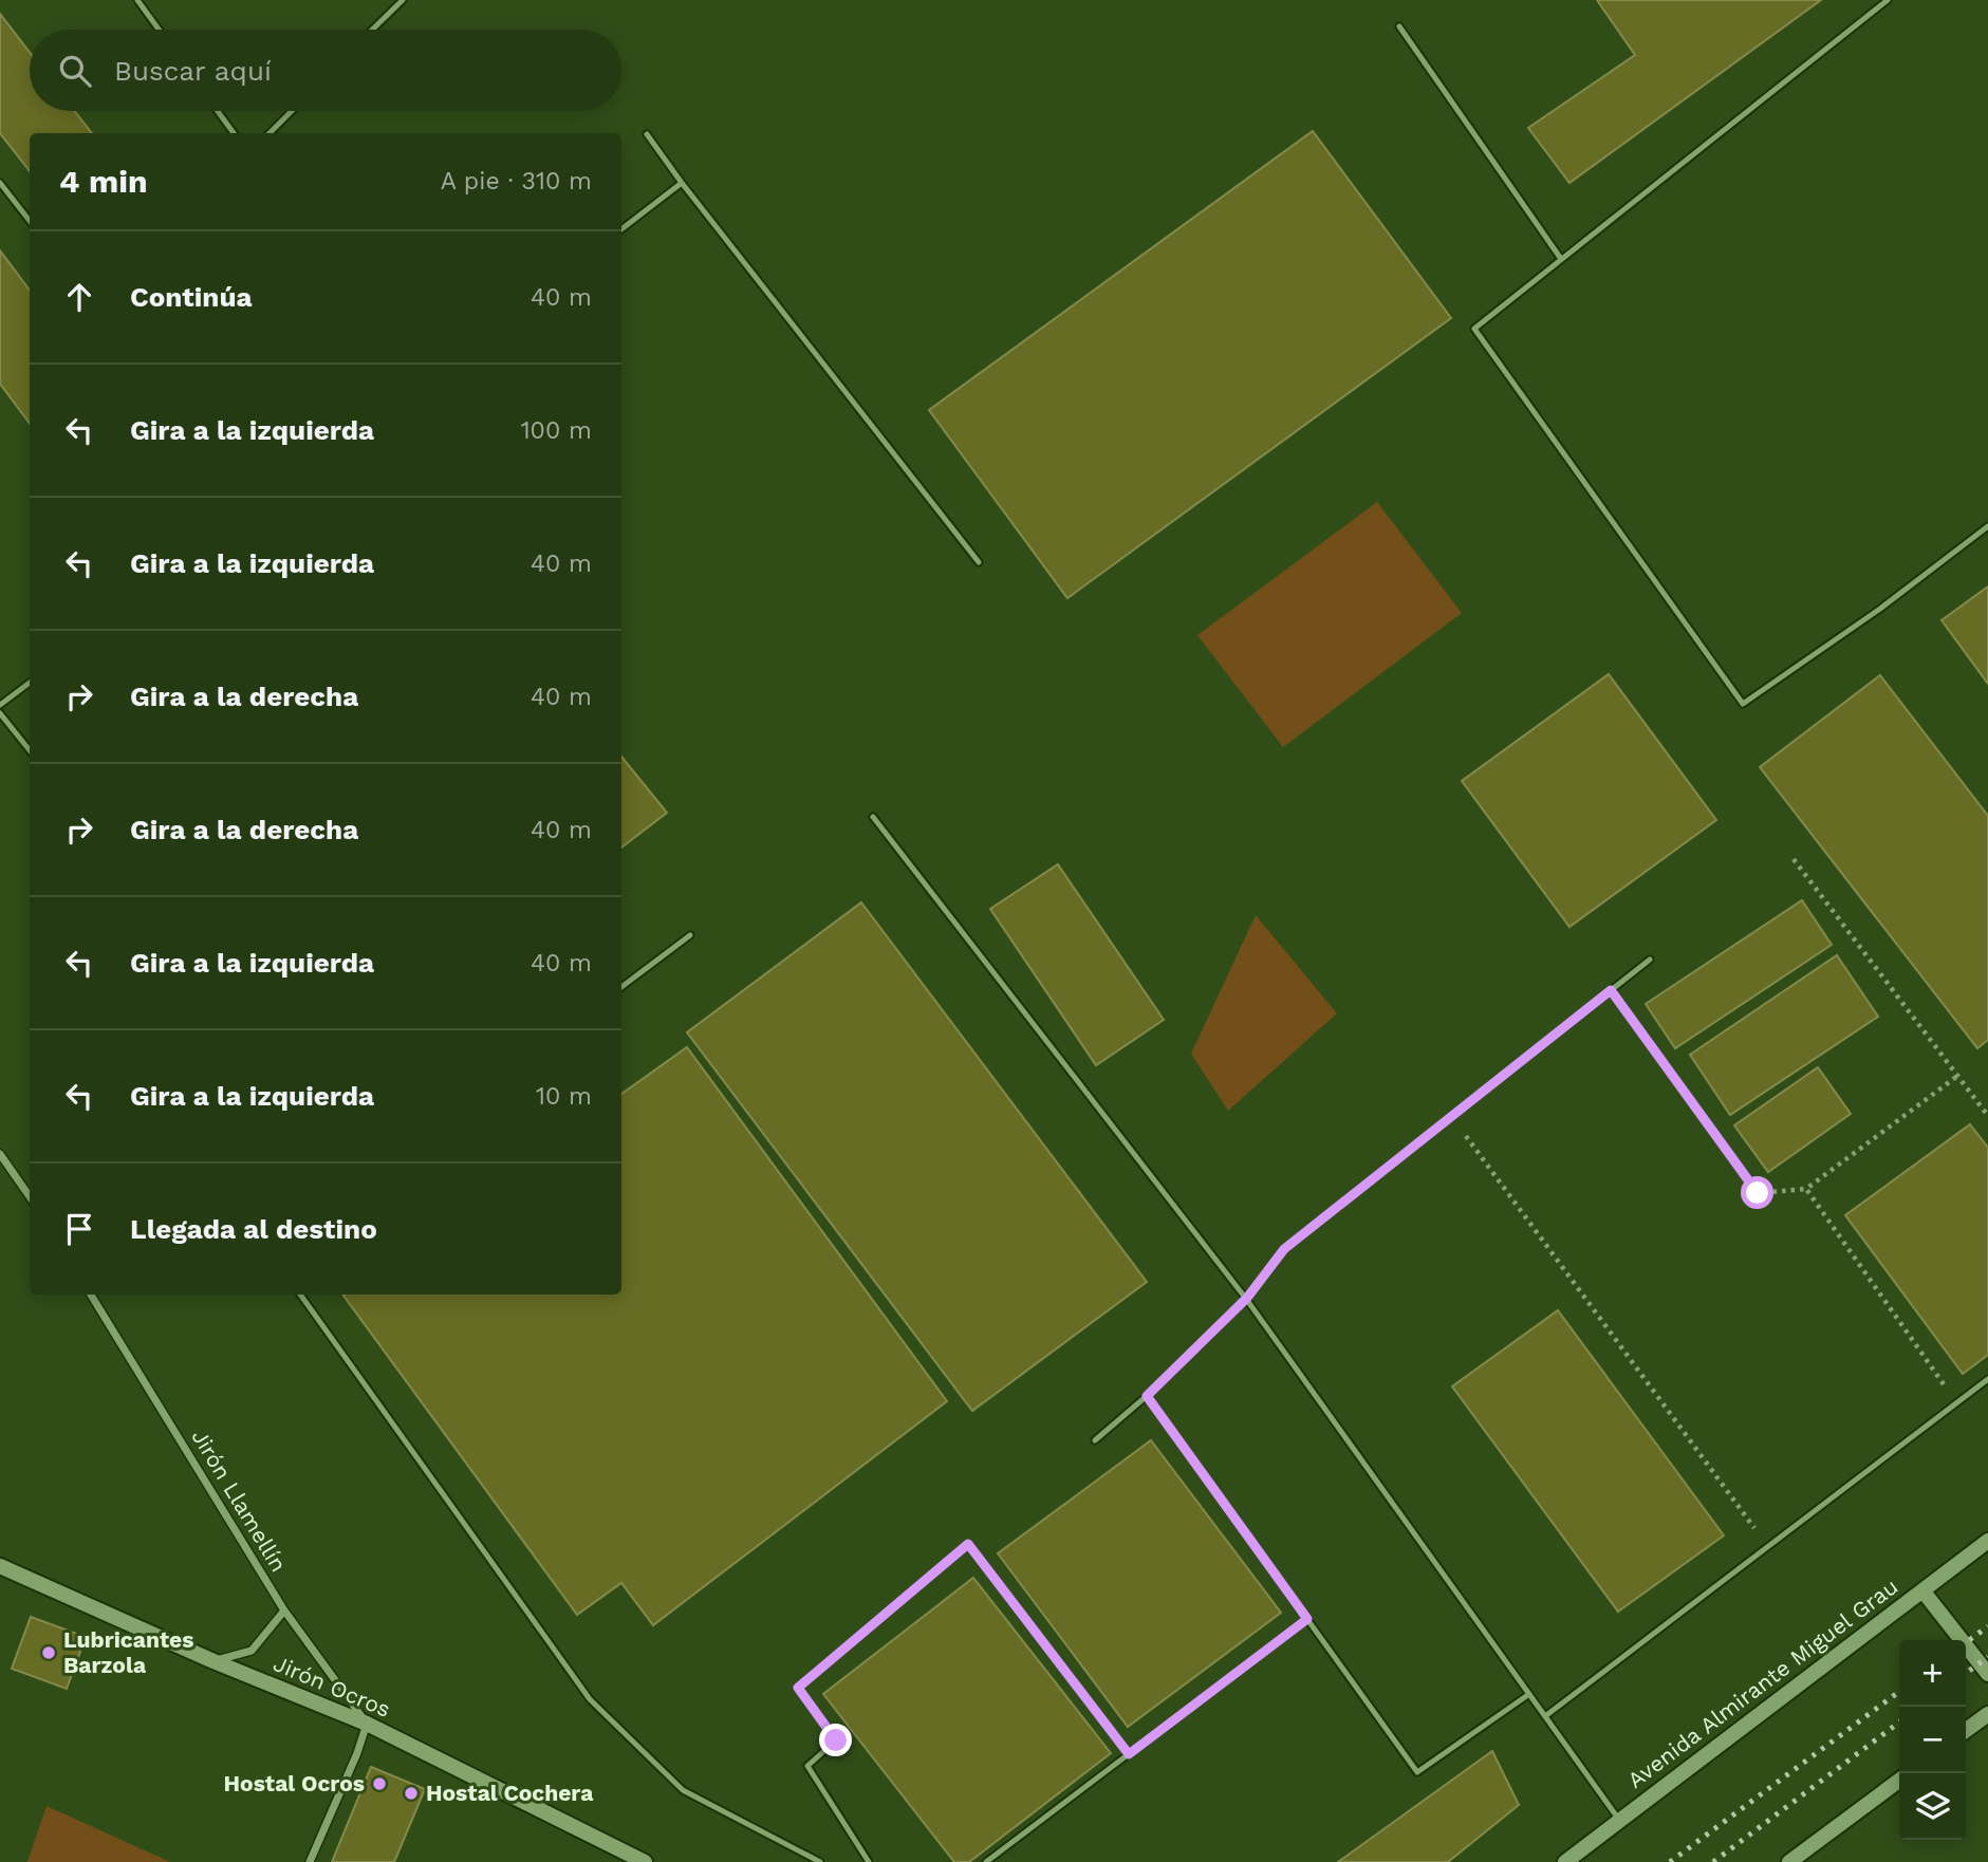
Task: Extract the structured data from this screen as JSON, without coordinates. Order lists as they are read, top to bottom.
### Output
{
  "streets": {
    "main road": ["Avenida Almirante Miguel Grau", "Jirón Ocros"],
    "street": ["Jirón Llamellín"]
  },
  "crossings": [
    ["Jirón Llamellín", "Jirón Ocros"]
  ],
  "places": ["Lubricantes Barzola", "Hostal Ocros", "Hostal Cochera"],
  "page": {
    "search": "Buscar aquí",
    "heading": ["4 min", "A pie · 310 m"],
    "list": [
      ["Continúa", "40 m"],
      ["Gira a la izquierda", "100 m"],
      ["Gira a la izquierda", "40 m"],
      ["Gira a la derecha", "40 m"],
      ["Gira a la derecha", "40 m"],
      ["Gira a la izquierda", "40 m"],
      ["Gira a la izquierda", "10 m"],
      "Llegada al destino"
    ],
    "map_buttons": ["+", "−"]
  }
}
